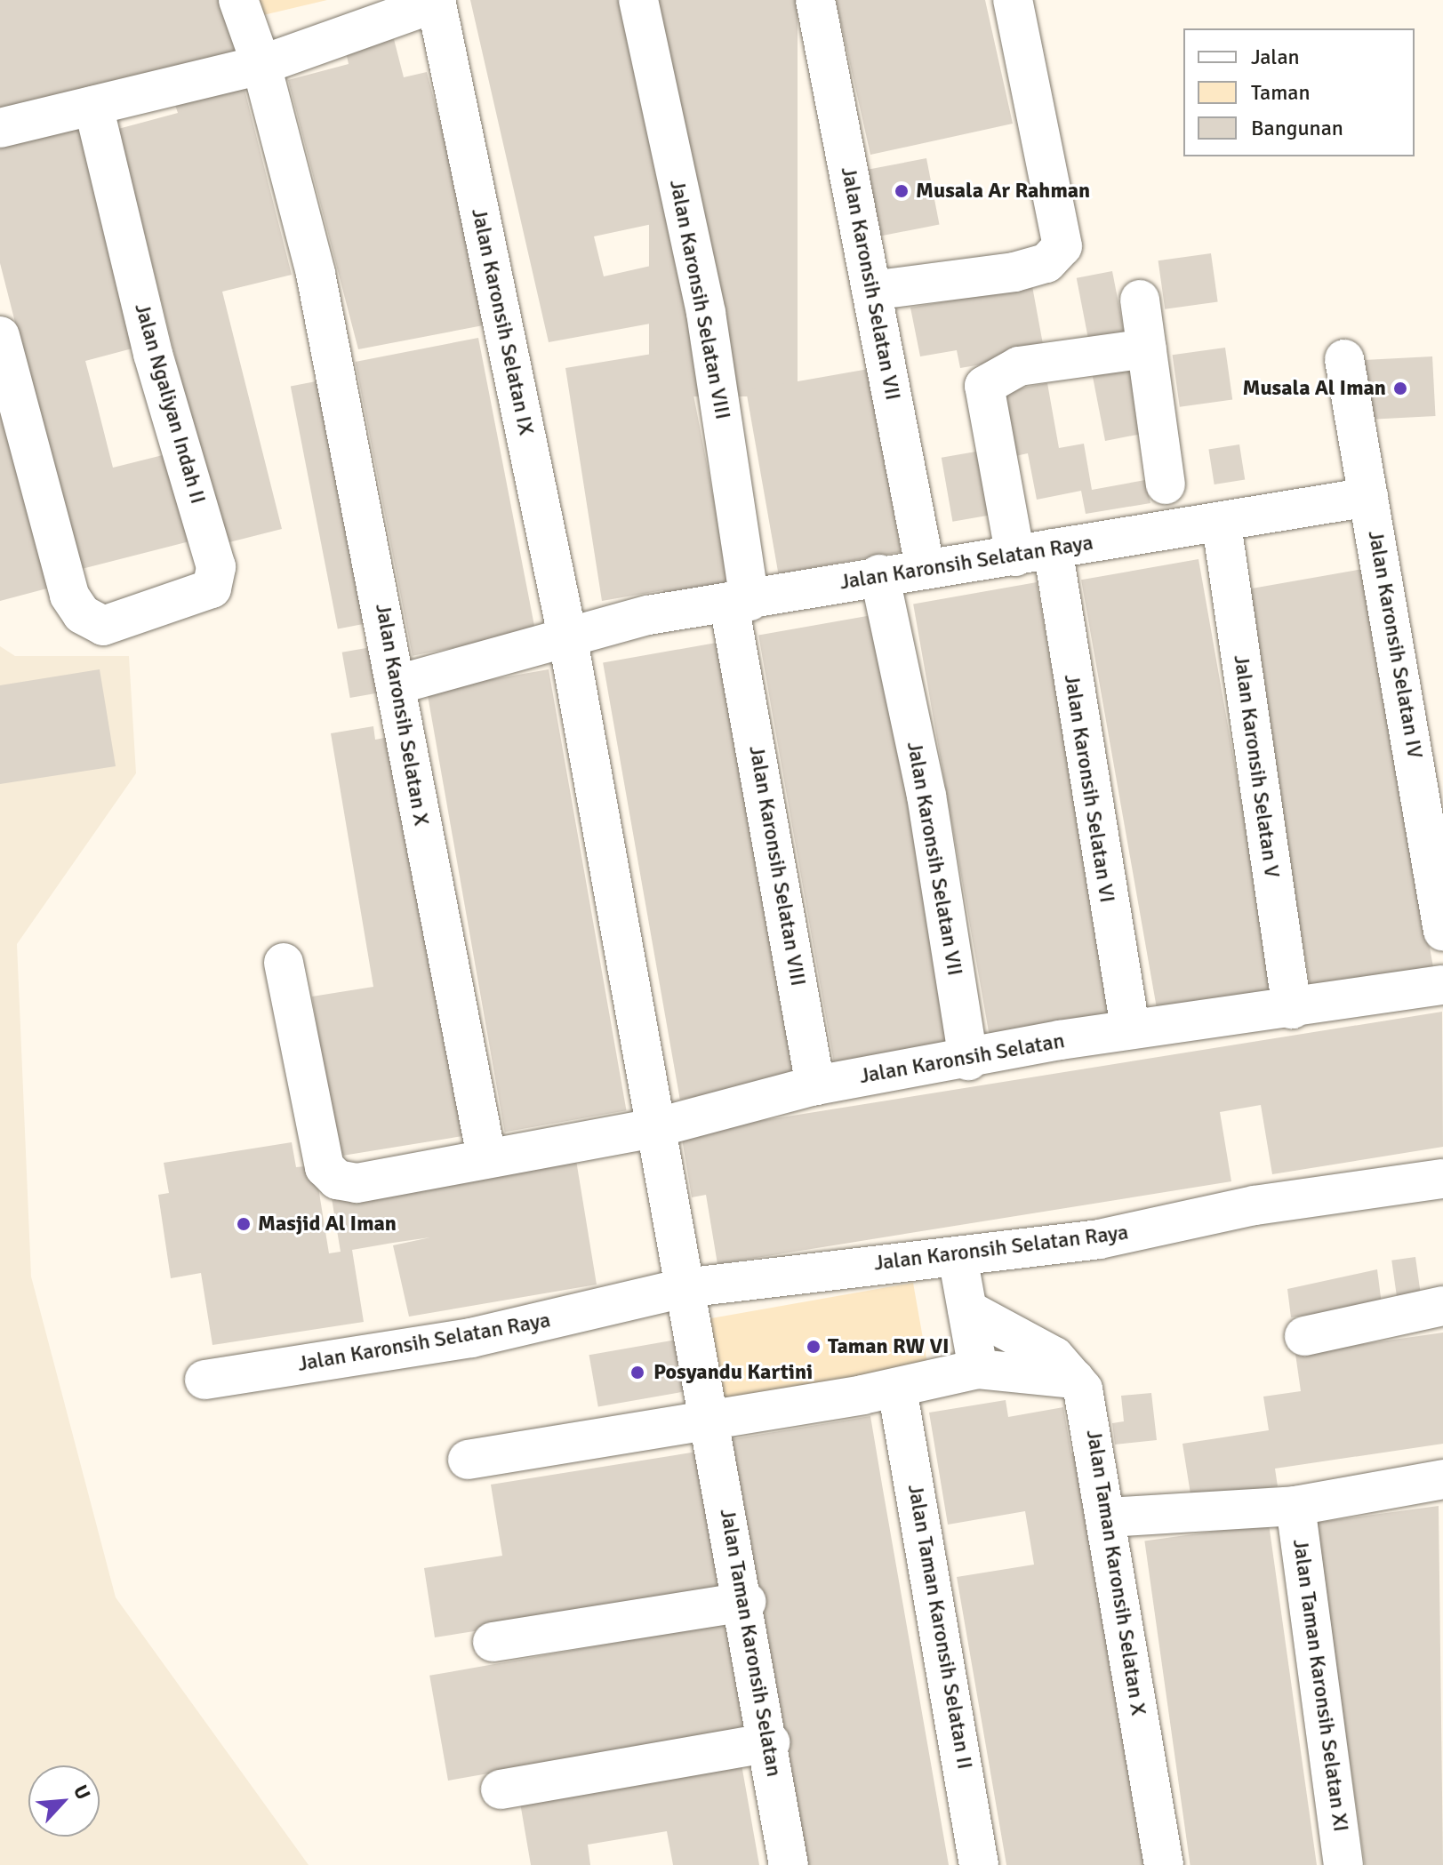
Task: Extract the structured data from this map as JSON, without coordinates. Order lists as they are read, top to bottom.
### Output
{
  "streets": {
    "street": [
      "Jalan Karonsih Selatan VII",
      "Jalan Karonsih Selatan VIII",
      "Jalan Karonsih Selatan IX",
      "Jalan Ngaliyan Indah II",
      "Jalan Karonsih Selatan Raya",
      "Jalan Karonsih Selatan IV",
      "Jalan Karonsih Selatan X",
      "Jalan Karonsih Selatan V",
      "Jalan Karonsih Selatan VI",
      "Jalan Karonsih Selatan",
      "Jalan Taman Karonsih Selatan X",
      "Jalan Taman Karonsih Selatan II",
      "Jalan Taman Karonsih Selatan",
      "Jalan Taman Karonsih Selatan XI"
    ]
  },
  "crossings": [
    ["Jalan Karonsih Selatan VII", "Jalan Karonsih Selatan Raya"],
    ["Jalan Karonsih Selatan VII", "Jalan Karonsih Selatan"],
    ["Jalan Karonsih Selatan VIII", "Jalan Karonsih Selatan Raya"],
    ["Jalan Karonsih Selatan VIII", "Jalan Karonsih Selatan"],
    ["Jalan Karonsih Selatan IX", "Jalan Karonsih Selatan Raya"],
    ["Jalan Karonsih Selatan Raya", "Jalan Karonsih Selatan IV"],
    ["Jalan Karonsih Selatan Raya", "Jalan Karonsih Selatan X"],
    ["Jalan Karonsih Selatan Raya", "Jalan Karonsih Selatan V"],
    ["Jalan Karonsih Selatan Raya", "Jalan Karonsih Selatan VI"],
    ["Jalan Karonsih Selatan Raya", "Jalan Taman Karonsih Selatan"],
    ["Jalan Karonsih Selatan X", "Jalan Karonsih Selatan"],
    ["Jalan Karonsih Selatan V", "Jalan Karonsih Selatan"],
    ["Jalan Karonsih Selatan VI", "Jalan Karonsih Selatan"]
  ],
  "places": [
    "Musala Ar Rahman",
    "Musala Al Iman",
    "Masjid Al Iman",
    "Taman RW VI",
    "Posyandu Kartini"
  ],
  "legend": ["Jalan", "Taman", "Bangunan"],
  "north": "top right"
}
